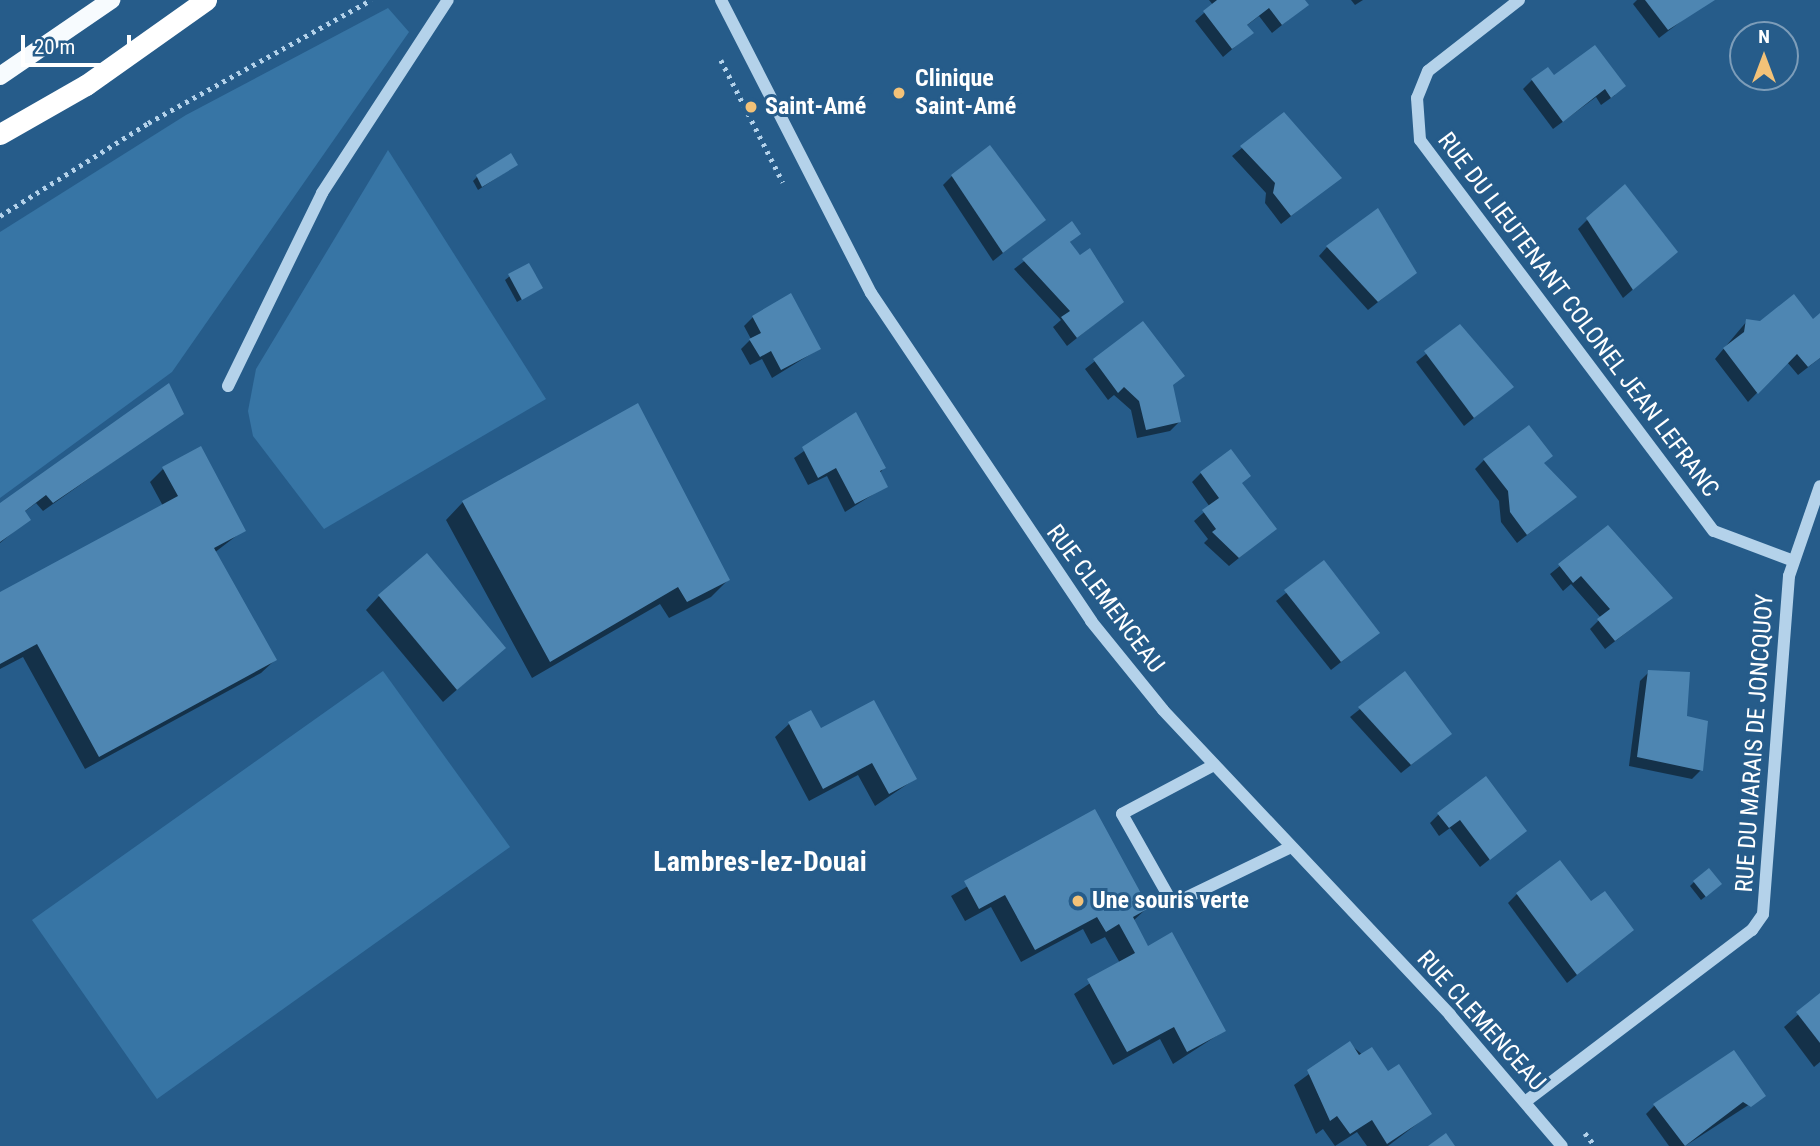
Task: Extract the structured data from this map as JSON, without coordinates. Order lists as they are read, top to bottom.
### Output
{
  "streets": {
    "street": ["RUE DU LIEUTENANT COLONEL JEAN LEFRANC", "RUE CLEMENCEAU", "RUE DU MARAIS DE JONCQUOY"]
  },
  "crossings": [
    ["RUE DU LIEUTENANT COLONEL JEAN LEFRANC", "RUE DU MARAIS DE JONCQUOY"],
    ["RUE CLEMENCEAU", "RUE DU MARAIS DE JONCQUOY"]
  ],
  "districts": ["Lambres-lez-Douai"],
  "places": ["Clinique Saint-Amé", "Saint-Amé", "Une souris verte"],
  "scale_bar": "20 m",
  "north": "top"
}
